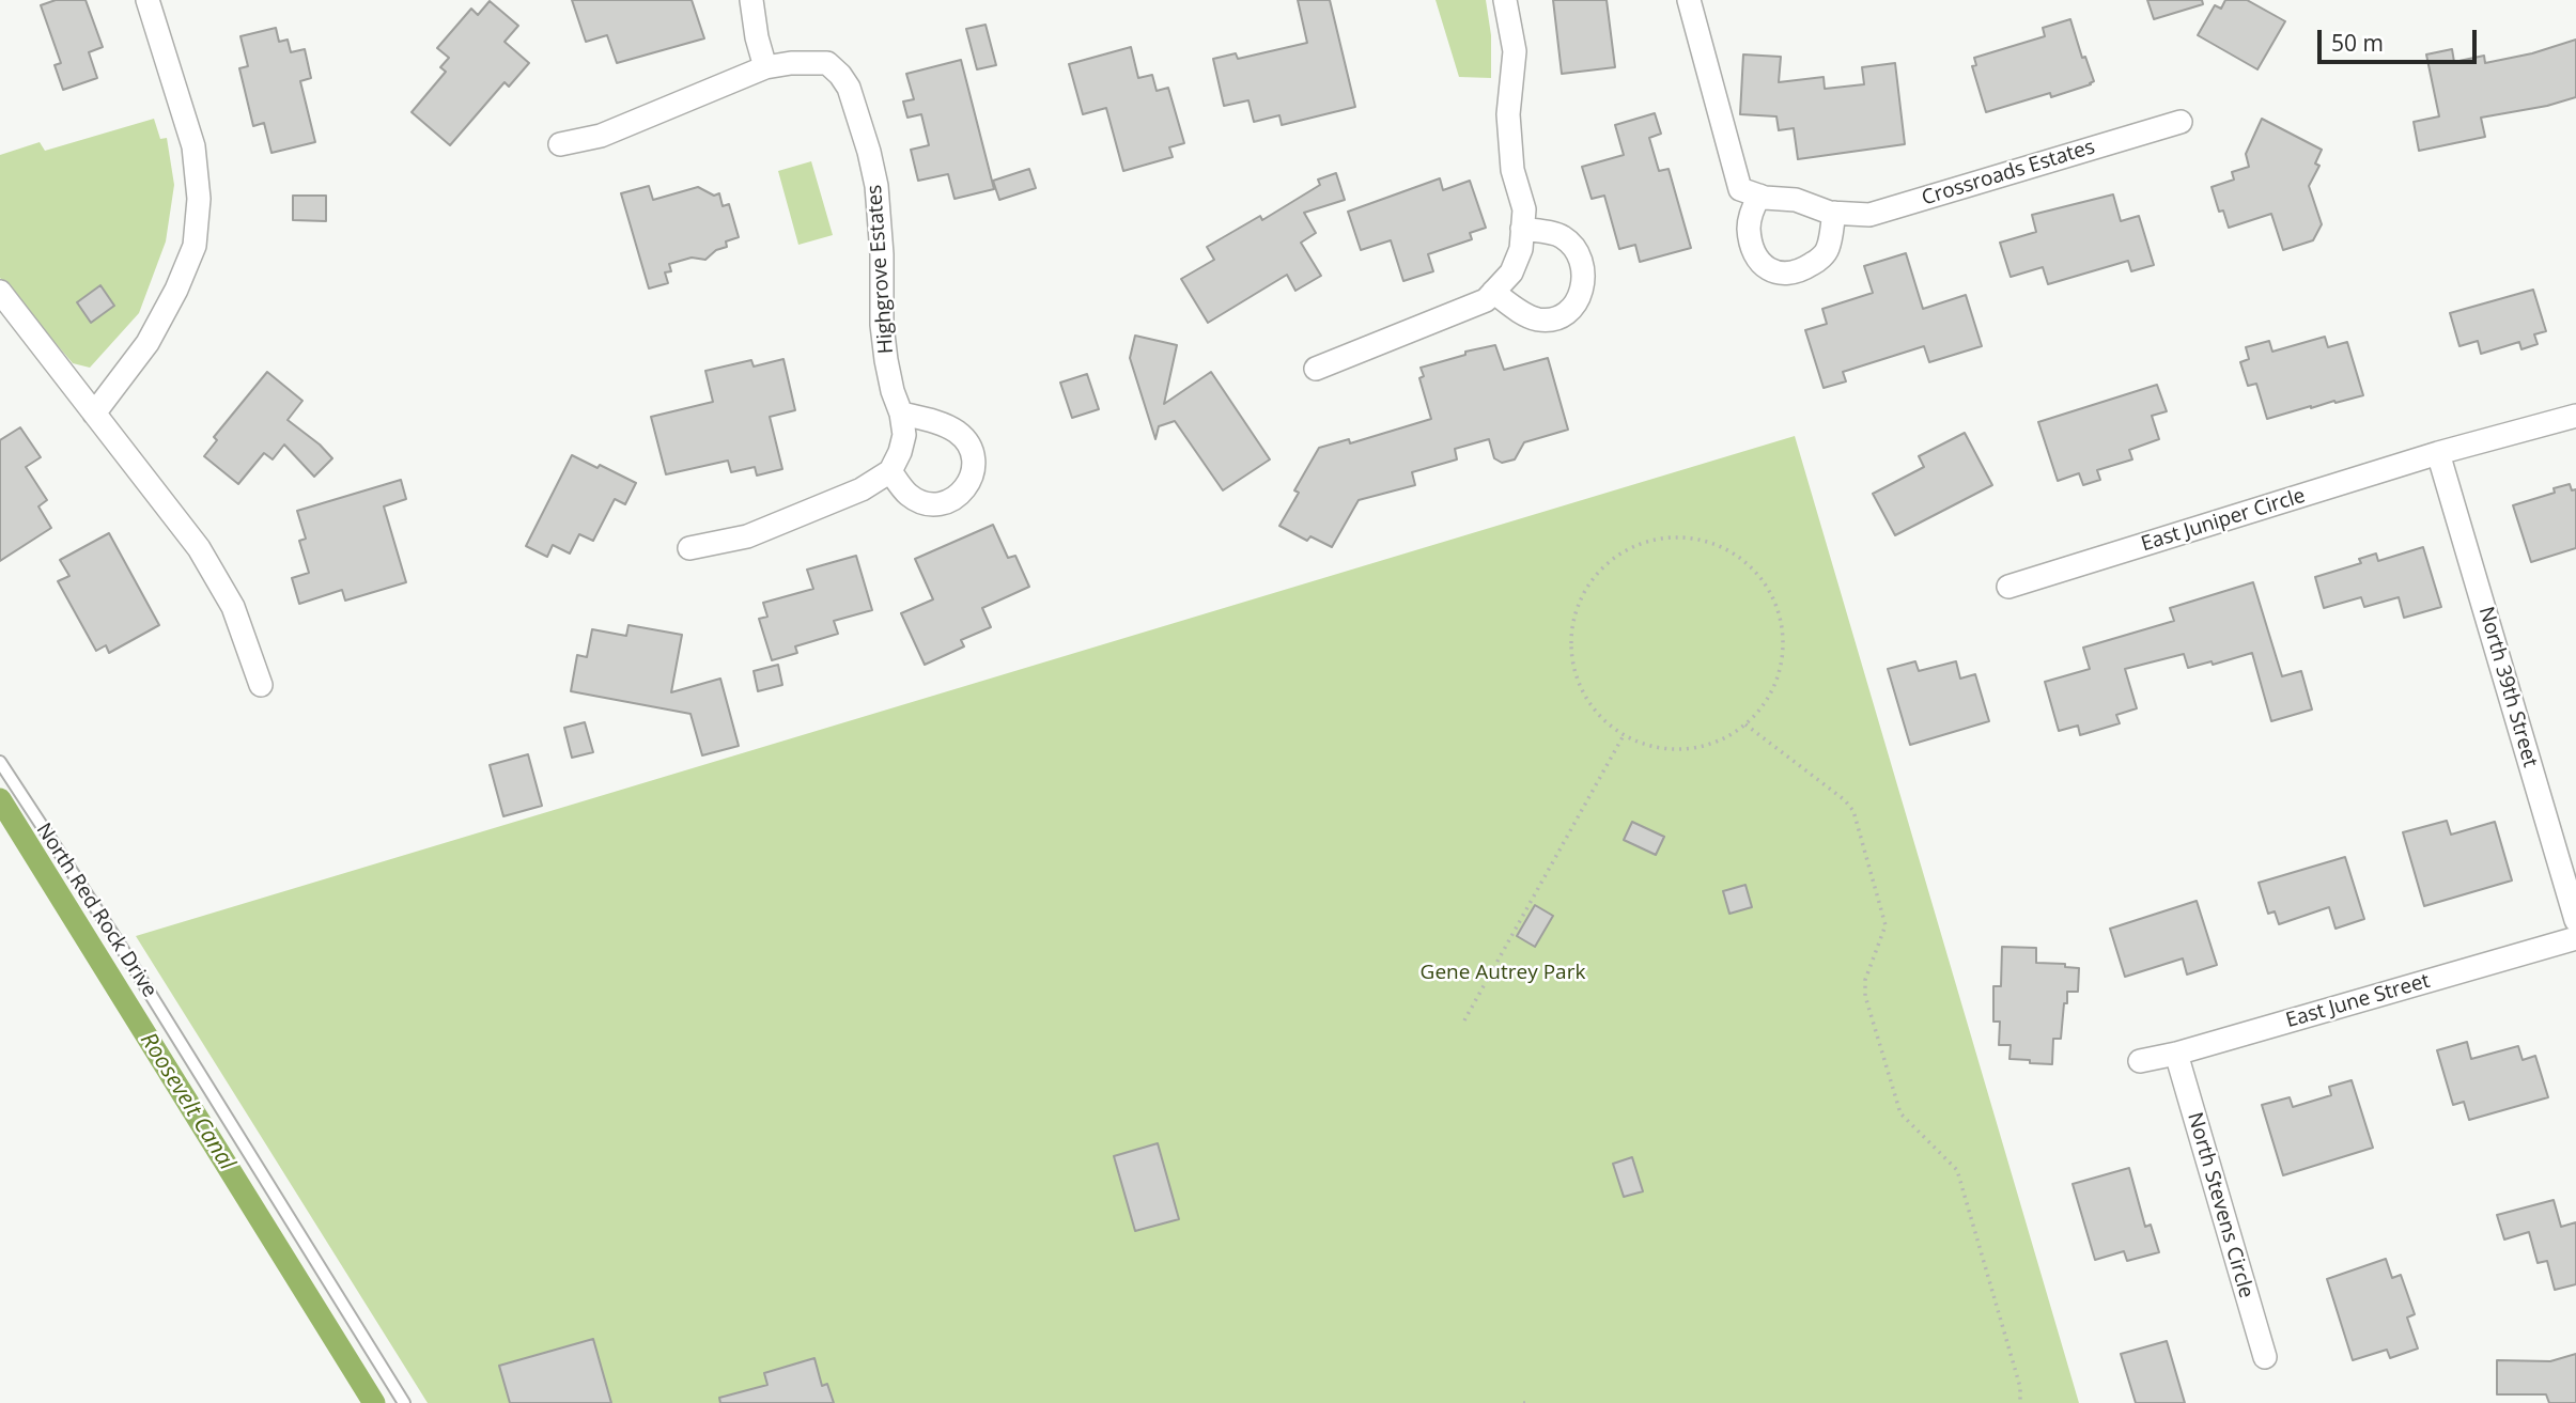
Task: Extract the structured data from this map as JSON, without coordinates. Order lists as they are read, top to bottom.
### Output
{
  "streets": {
    "street": [
      "Crossroads Estates",
      "Highgrove Estates",
      "East Juniper Circle",
      "North 39th Street",
      "East June Street",
      "North Stevens Circle"
    ],
    "lane": ["North Red Rock Drive"]
  },
  "crossings": [
    ["East Juniper Circle", "North 39th Street"],
    ["East June Street", "North Stevens Circle"]
  ],
  "water": ["Roosevelt Canal"],
  "parks": ["Gene Autrey Park"],
  "scale_bar": "50 m"
}
